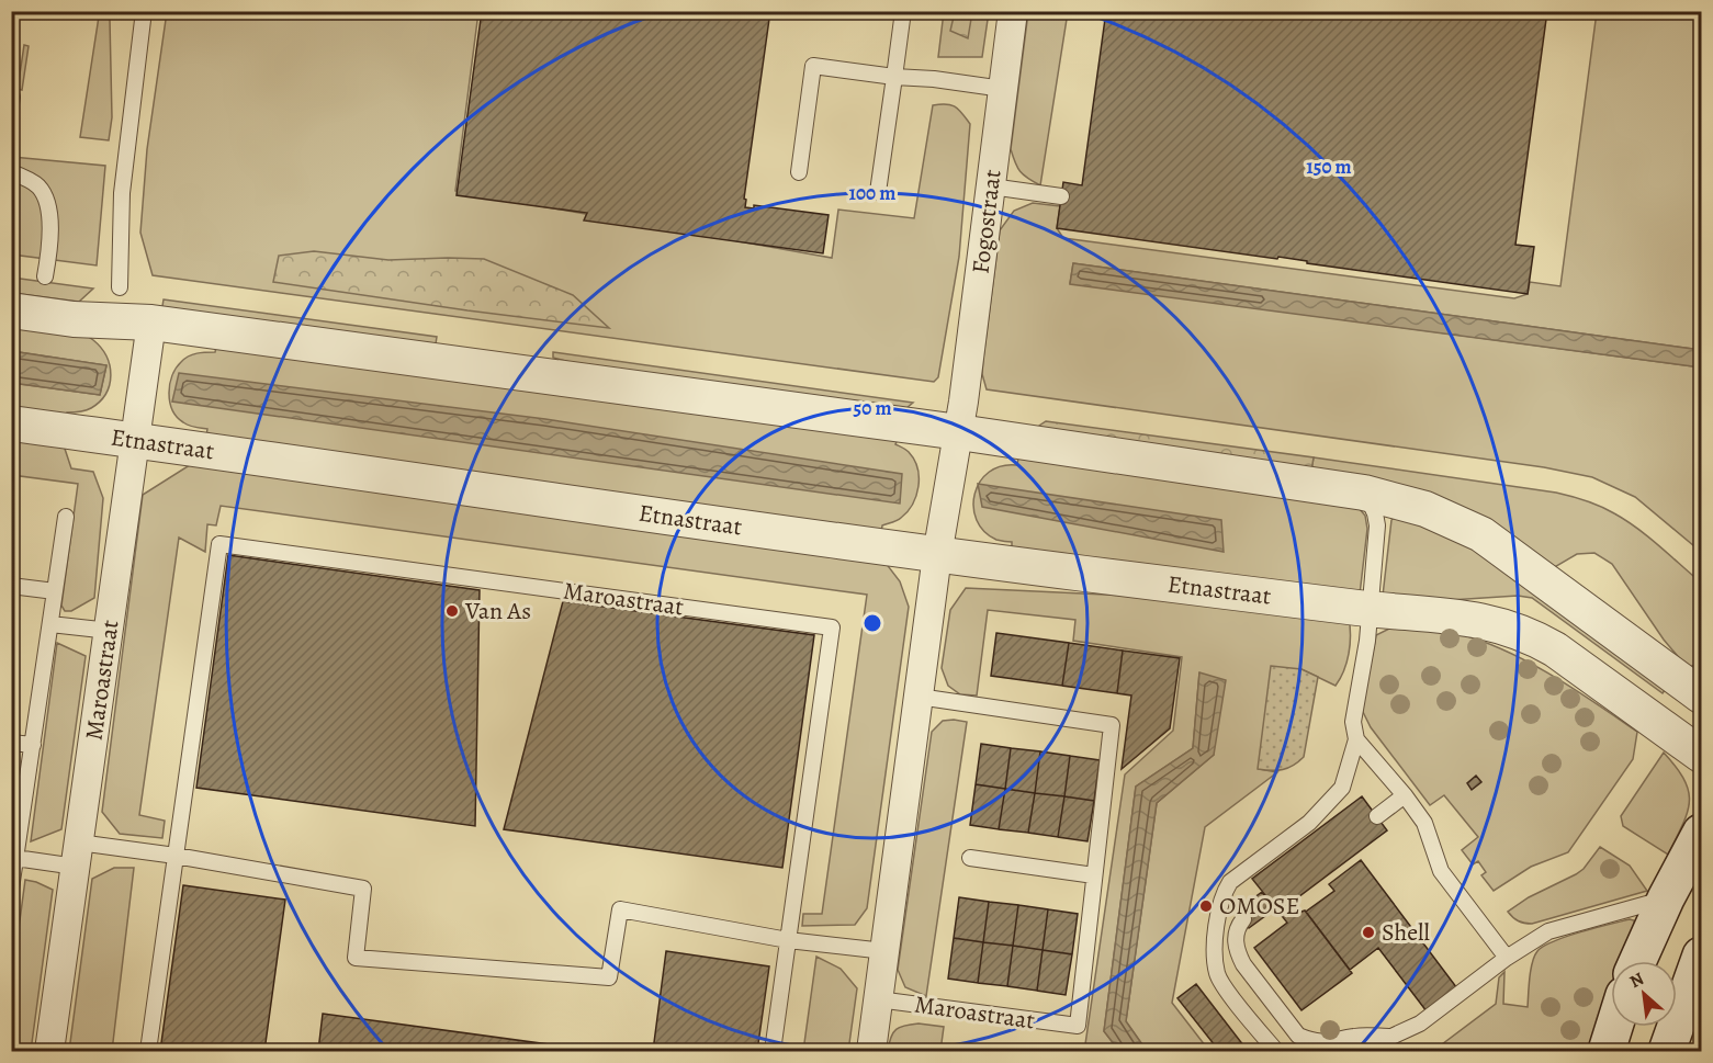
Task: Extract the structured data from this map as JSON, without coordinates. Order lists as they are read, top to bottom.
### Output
{
  "streets": {
    "street": ["Fogostraat", "Etnastraat", "Maroastraat"]
  },
  "crossings": [
    ["Fogostraat", "Etnastraat"],
    ["Fogostraat", "Maroastraat"],
    ["Etnastraat", "Maroastraat"]
  ],
  "places": ["Van As", "OMOSE", "Shell"],
  "north": "top left",
  "rings": ["150 m", "100 m", "50 m"]
}
